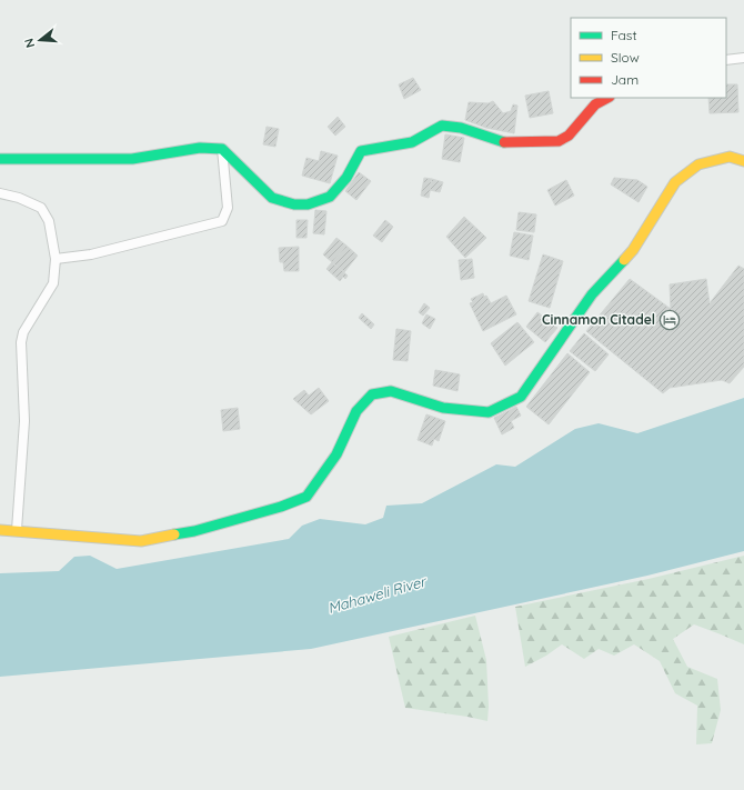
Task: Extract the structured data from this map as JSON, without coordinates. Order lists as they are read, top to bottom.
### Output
{
  "water": ["Mahaweli River"],
  "places": {
    "hotel": ["Cinnamon Citadel"]
  },
  "legend": ["Fast", "Slow", "Jam"],
  "north": "left"
}
